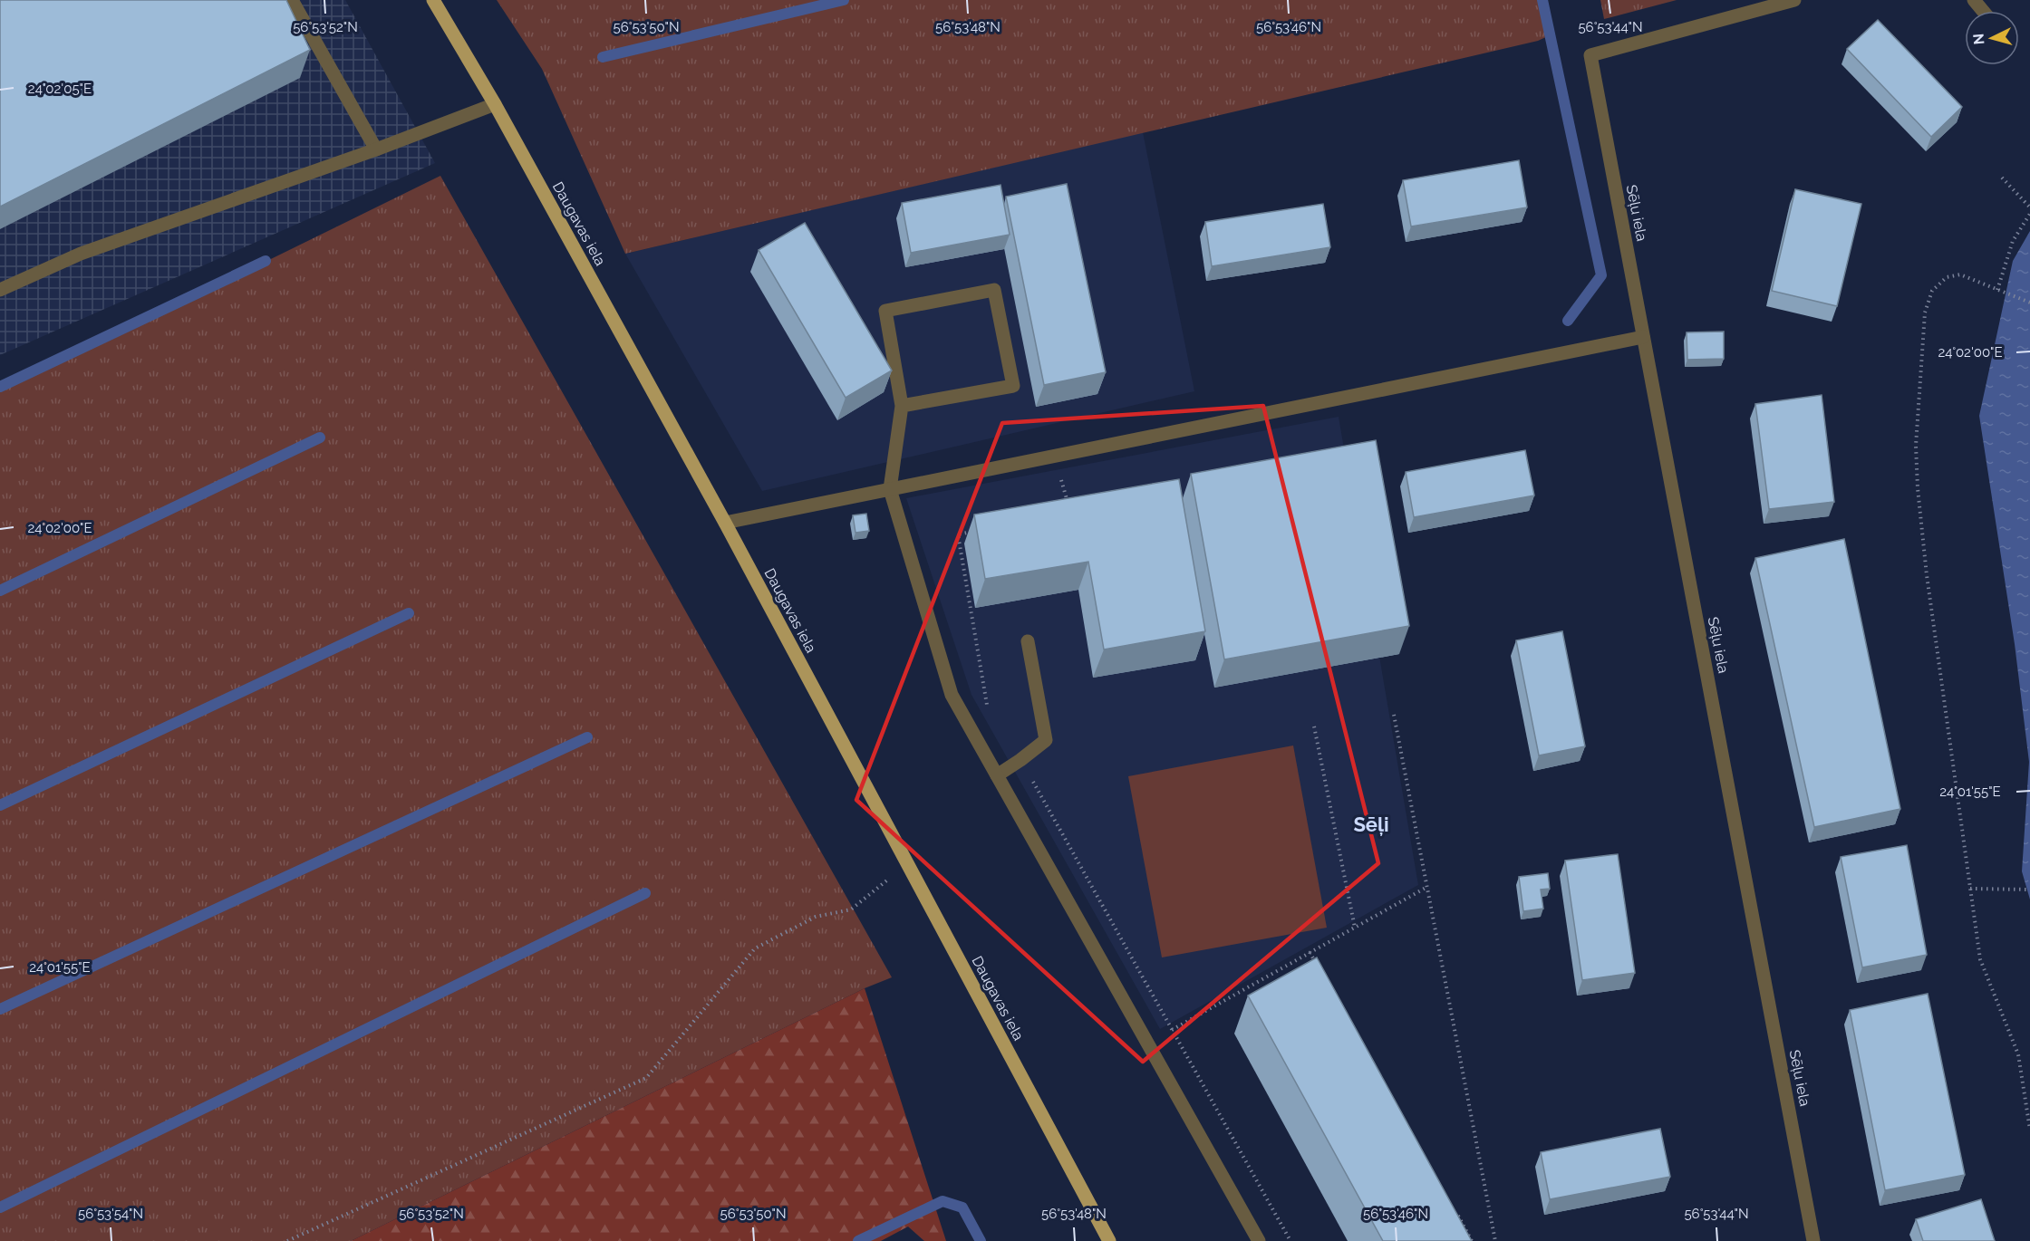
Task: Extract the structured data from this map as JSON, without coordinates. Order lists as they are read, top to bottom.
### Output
{
  "streets": {
    "main road": ["Daugavas iela"],
    "street": ["Sēļu iela"]
  },
  "districts": ["Sēļi"],
  "north": "left",
  "coordinates": [
    "56°53'52\"N",
    "56°53'50\"N",
    "56°53'48\"N",
    "56°53'46\"N",
    "56°53'44\"N",
    "24°02'05\"E",
    "24°02'00\"E",
    "24°01'55\"E",
    "56°53'54\"N"
  ]
}
